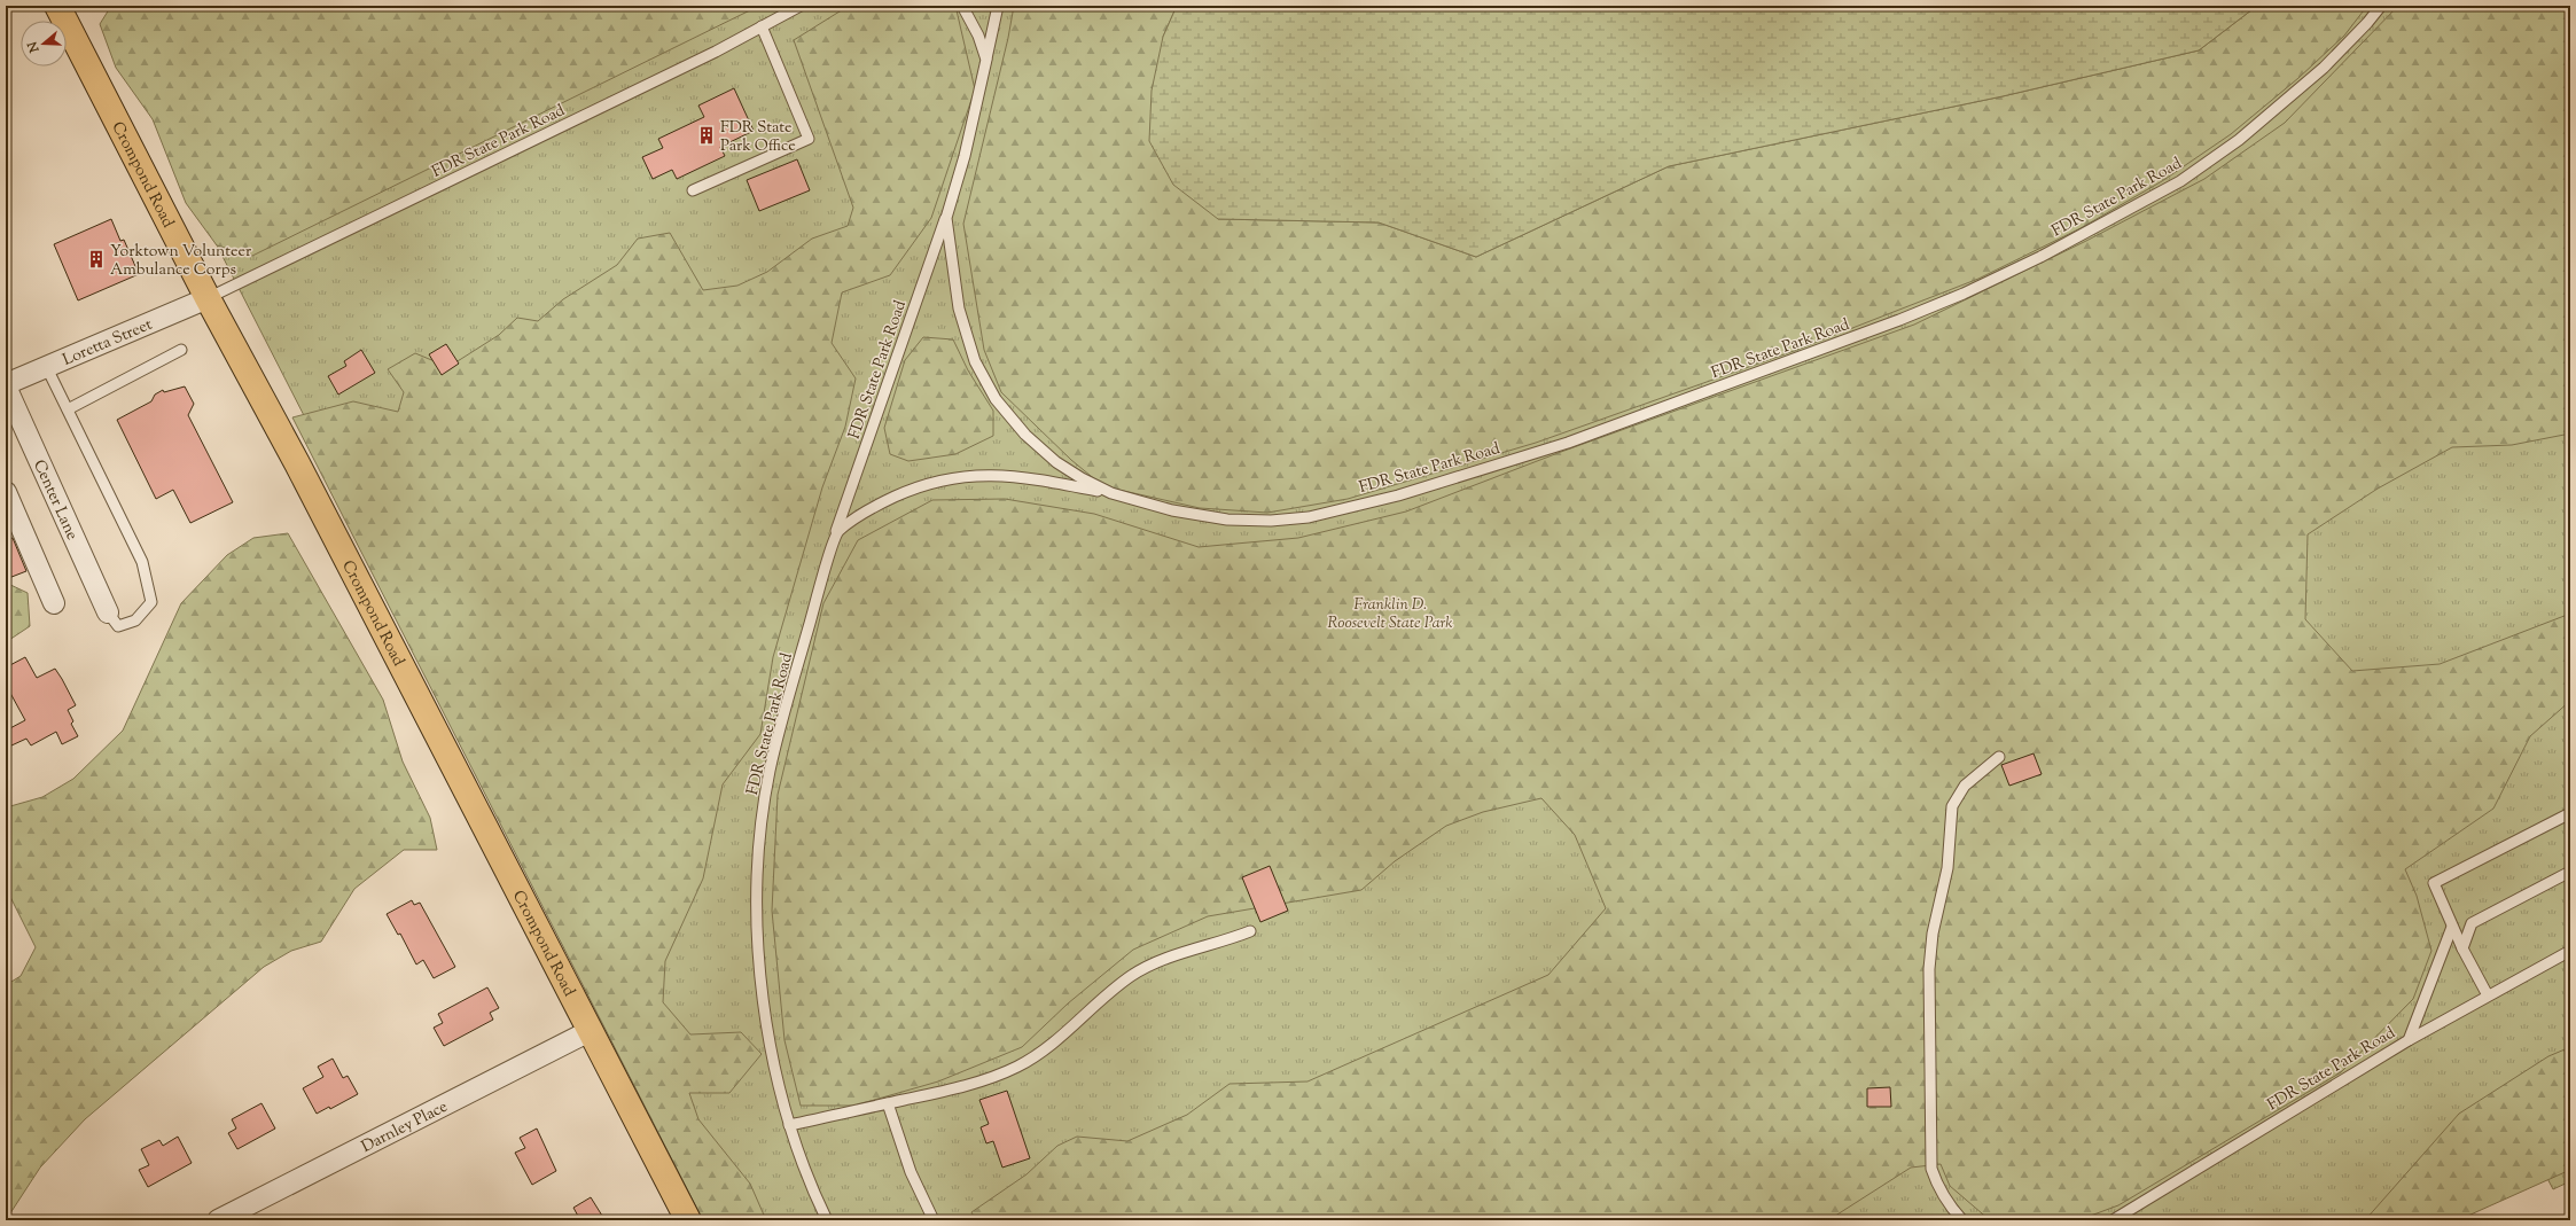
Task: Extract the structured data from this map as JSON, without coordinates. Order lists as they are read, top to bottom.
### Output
{
  "streets": {
    "highway": ["Crompond Road"],
    "street": ["Loretta Street", "Center Lane", "Darnley Place"],
    "lane": ["FDR State Park Road"]
  },
  "crossings": [
    ["FDR State Park Road", "Crompond Road"],
    ["FDR State Park Road", "Loretta Street"],
    ["Crompond Road", "Loretta Street"],
    ["Crompond Road", "Darnley Place"],
    ["Loretta Street", "Center Lane"]
  ],
  "parks": ["Franklin D. Roosevelt State Park"],
  "places": {
    "building": ["FDR State Park Office", "Yorktown Volunteer Ambulance Corps"]
  },
  "north": "left"
}
